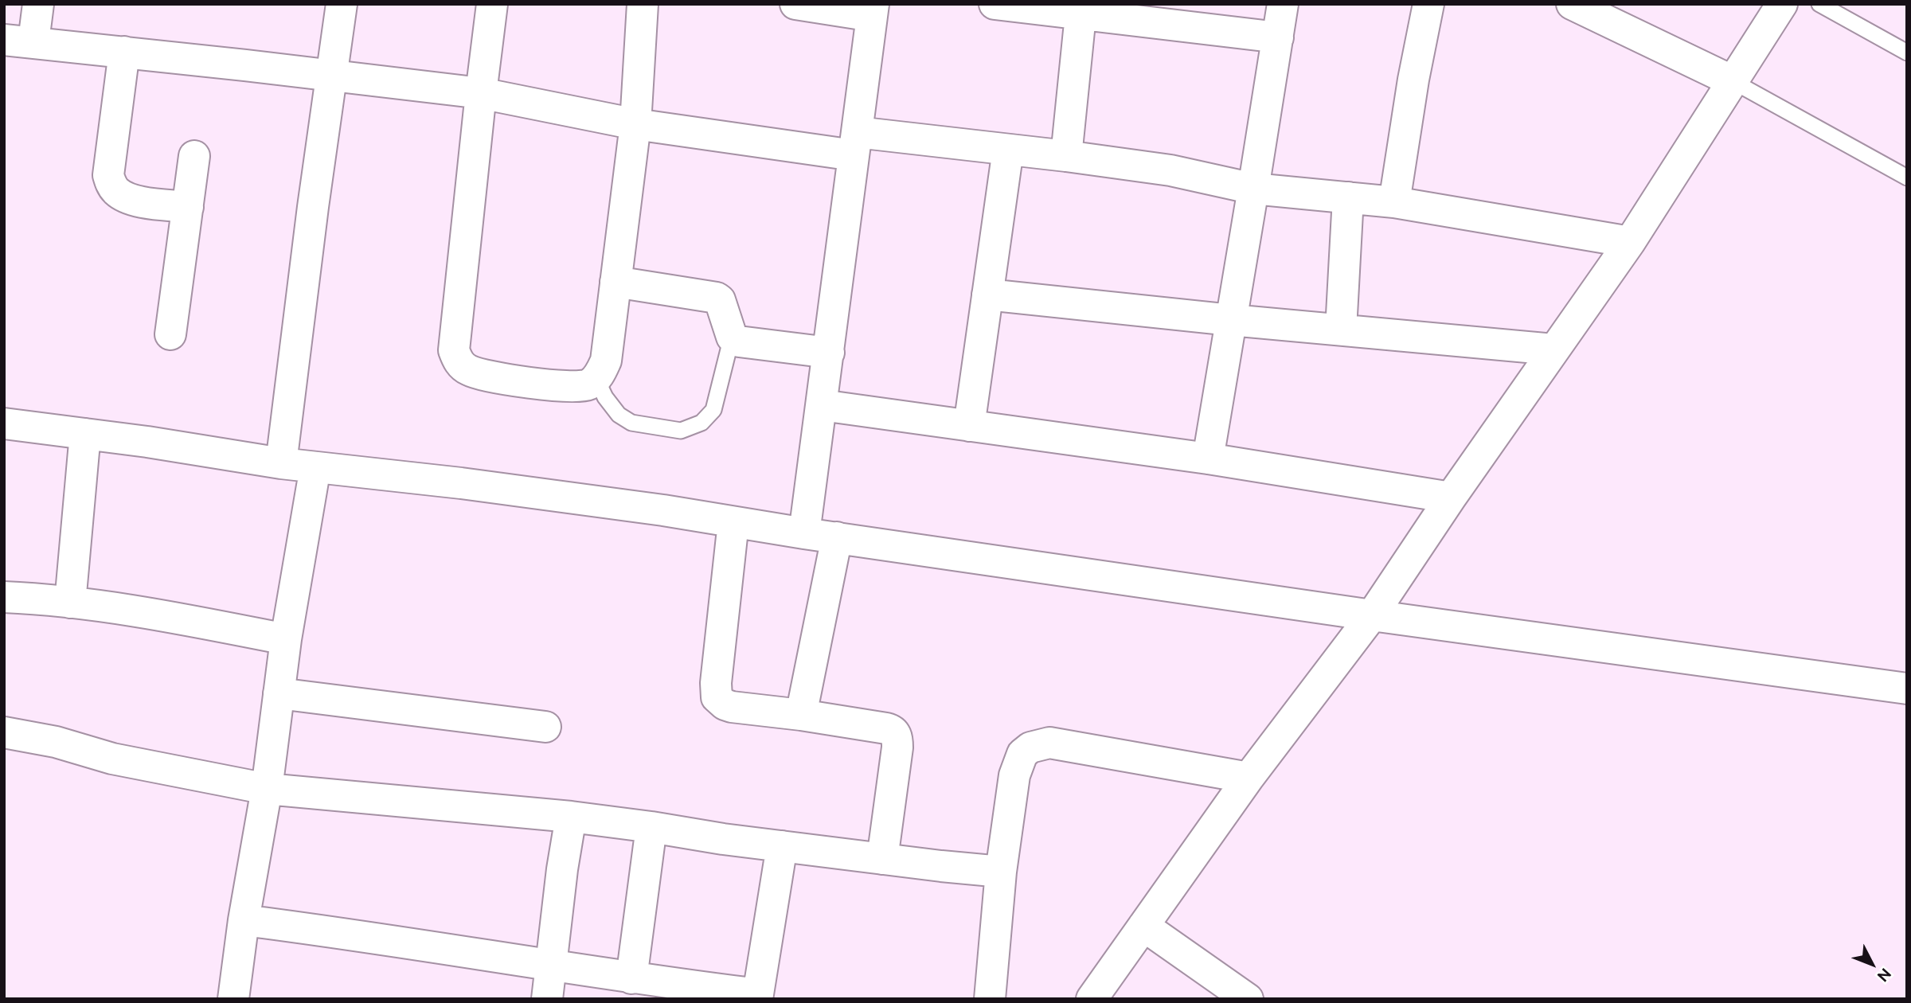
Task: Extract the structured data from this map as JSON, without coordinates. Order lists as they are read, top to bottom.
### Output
{
  "north": "bottom right"
}
